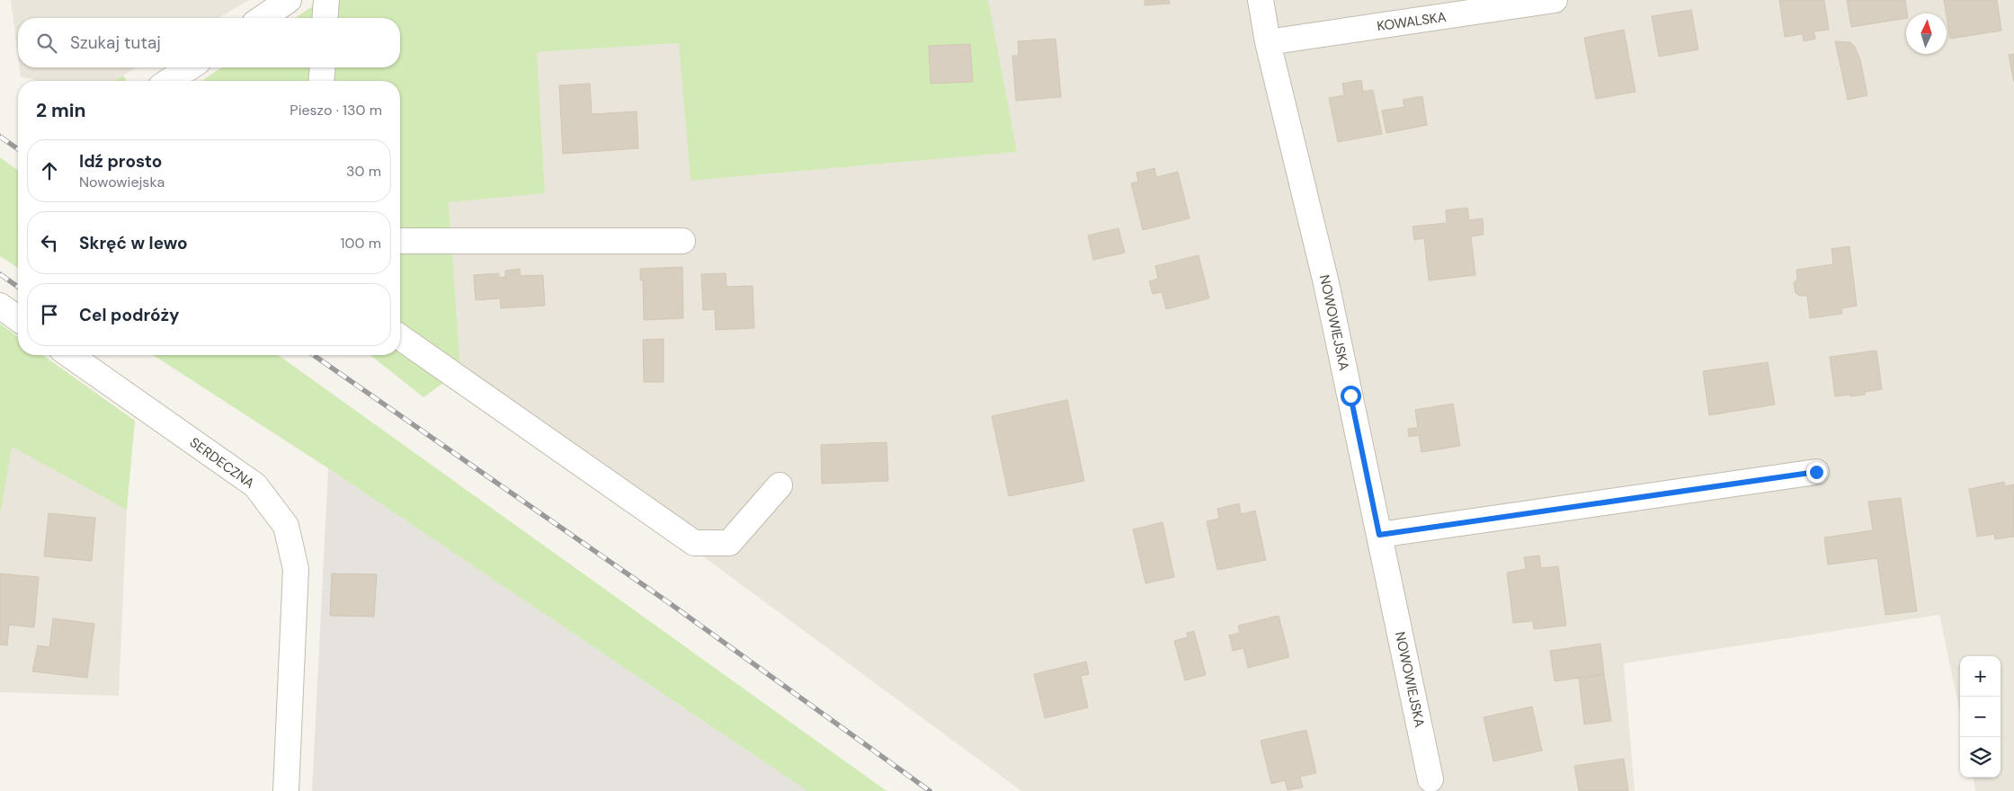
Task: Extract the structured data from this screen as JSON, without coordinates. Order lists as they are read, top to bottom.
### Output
{
  "streets": {
    "street": ["KOWALSKA", "NOWOWIEJSKA", "SERDECZNA"]
  },
  "crossings": [
    ["KOWALSKA", "NOWOWIEJSKA"]
  ],
  "north": "top",
  "page": {
    "search": "Szukaj tutaj",
    "heading": ["2 min", "Pieszo · 130 m"],
    "list": [
      ["Idź prosto", "Nowowiejska", "30 m"],
      ["Skręć w lewo", "100 m"],
      "Cel podróży"
    ],
    "map_buttons": ["+", "−"]
  }
}
